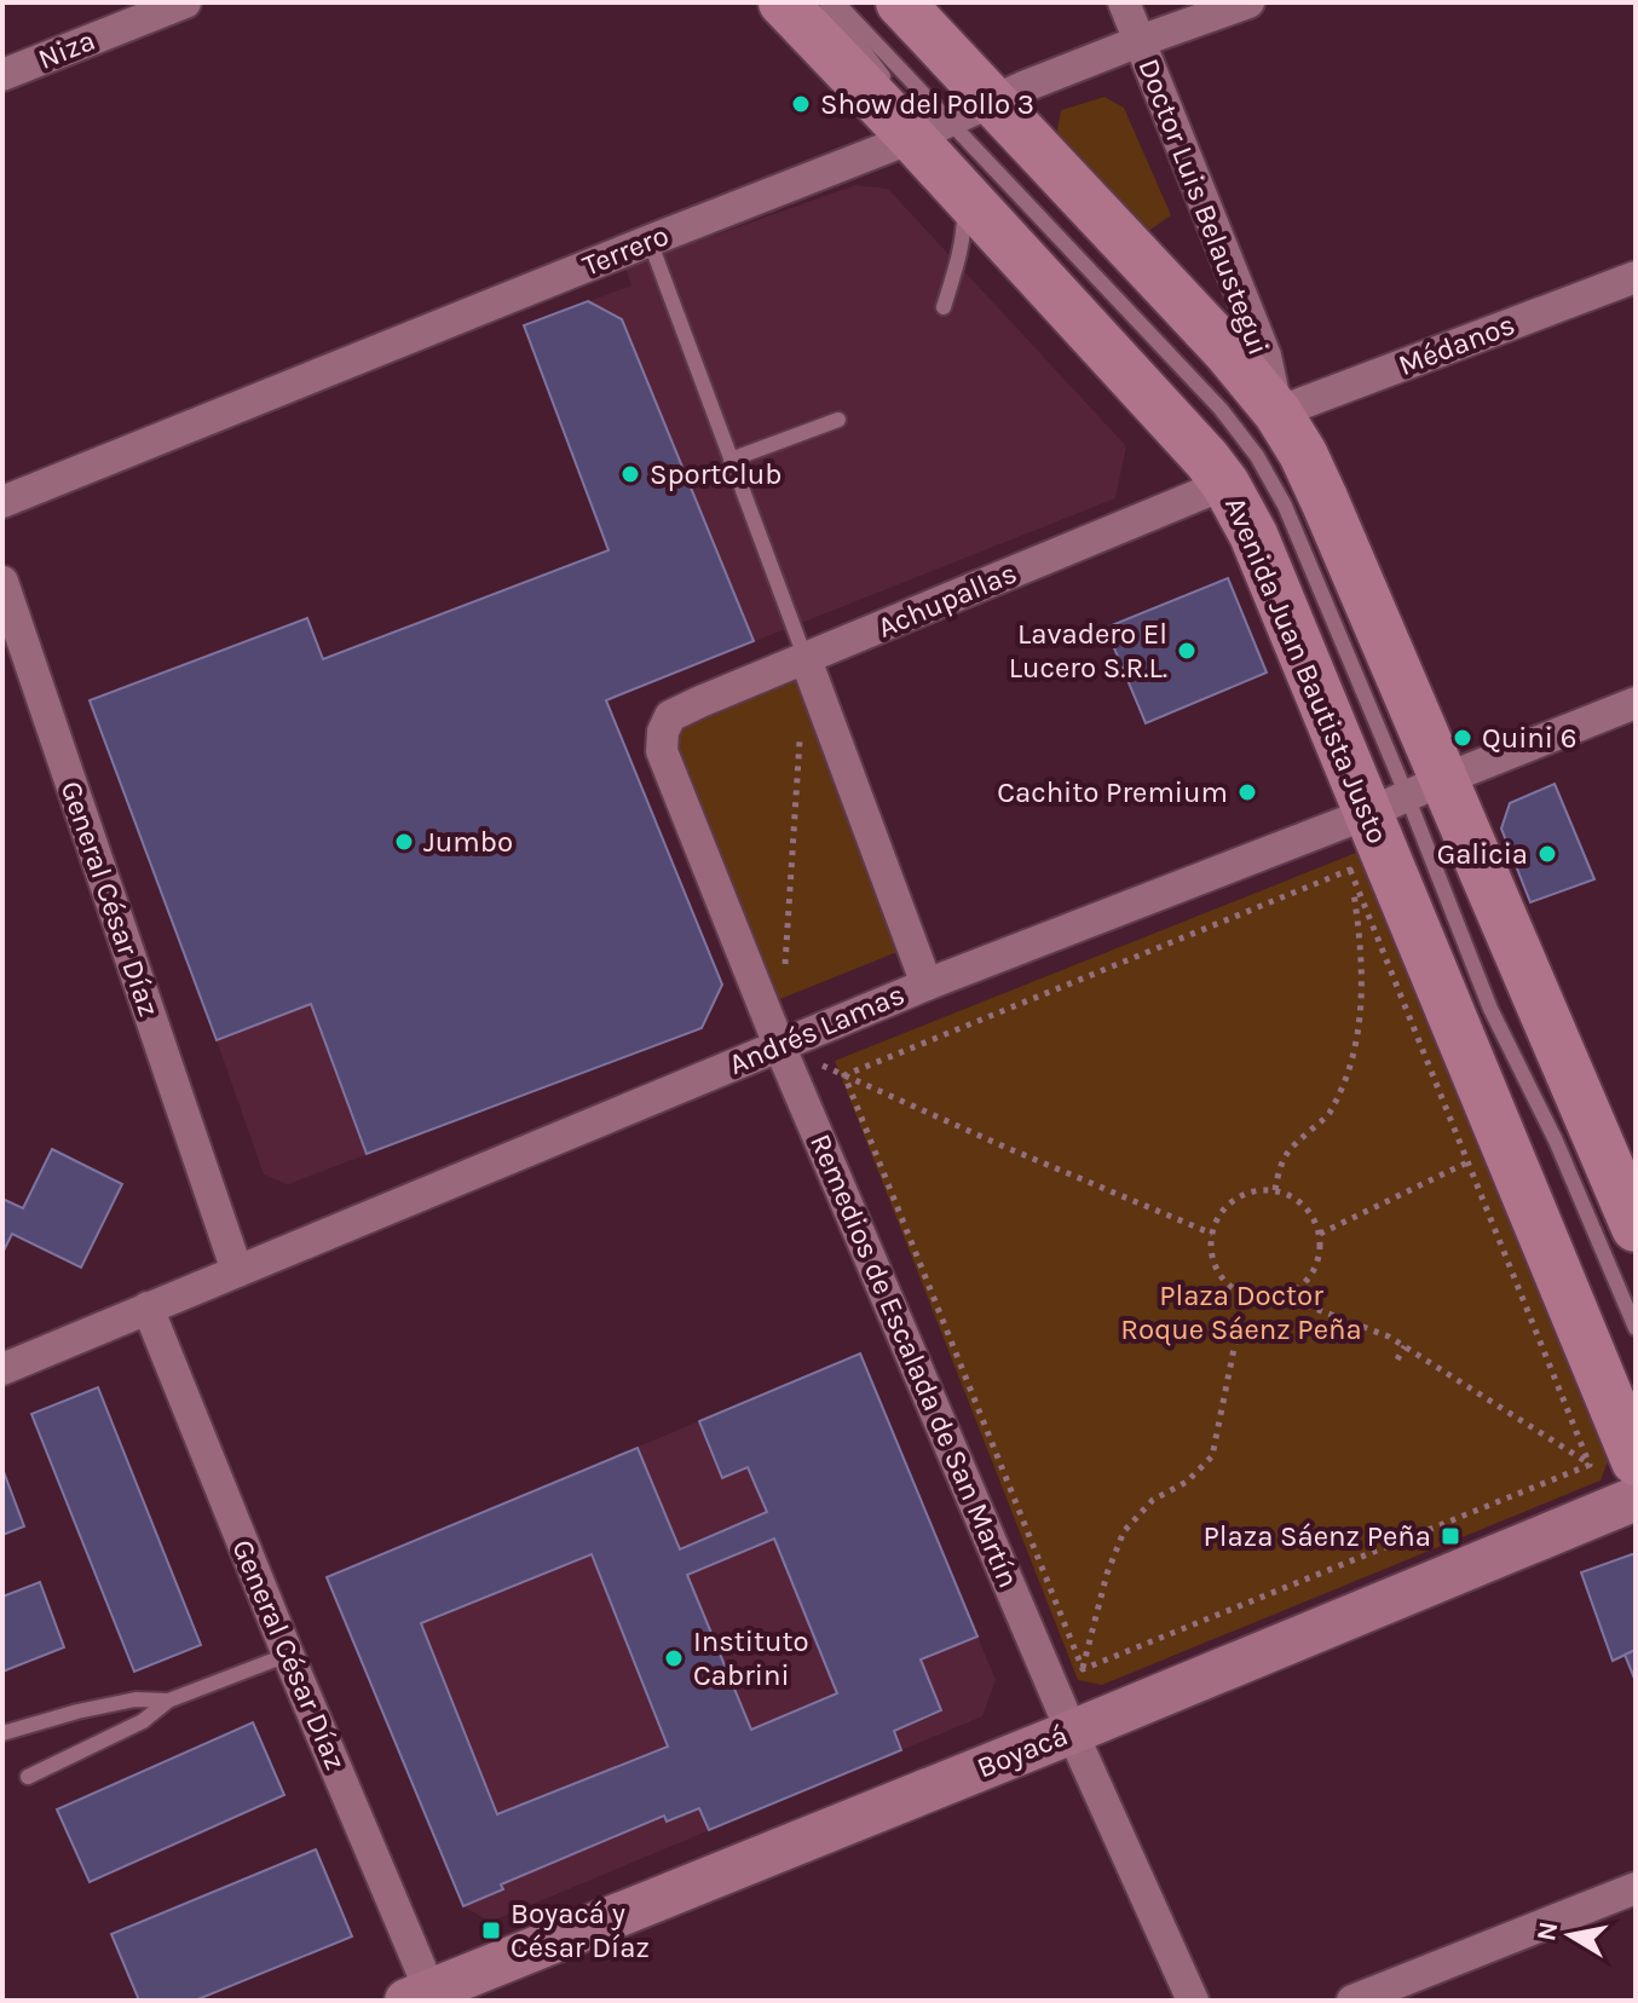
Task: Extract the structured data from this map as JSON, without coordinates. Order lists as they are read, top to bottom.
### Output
{
  "streets": {
    "main road": ["Avenida Juan Bautista Justo"],
    "street": [
      "Niza",
      "Doctor Luis Belaustegui",
      "Terrero",
      "Médanos",
      "Achupallas",
      "General César Díaz",
      "Andrés Lamas",
      "Remedios de Escalada de San Martín",
      "Boyacá"
    ]
  },
  "crossings": [
    ["Doctor Luis Belaustegui", "Terrero"],
    ["Doctor Luis Belaustegui", "Médanos"],
    ["Doctor Luis Belaustegui", "Avenida Juan Bautista Justo"],
    ["Terrero", "Avenida Juan Bautista Justo"],
    ["Médanos", "Avenida Juan Bautista Justo"],
    ["Achupallas", "Avenida Juan Bautista Justo"],
    ["Achupallas", "Remedios de Escalada de San Martín"],
    ["Avenida Juan Bautista Justo", "Andrés Lamas"],
    ["General César Díaz", "Andrés Lamas"],
    ["General César Díaz", "Boyacá"],
    ["Andrés Lamas", "Remedios de Escalada de San Martín"],
    ["Remedios de Escalada de San Martín", "Boyacá"]
  ],
  "parks": ["Plaza Doctor Roque Sáenz Peña"],
  "places": {
    "other": [
      "Show del Pollo 3",
      "SportClub",
      "Lavadero El Lucero S.R.L.",
      "Quini 6",
      "Cachito Premium",
      "Jumbo",
      "Galicia",
      "Instituto Cabrini"
    ],
    "transit": ["Plaza Sáenz Peña", "Boyacá y César Díaz"]
  },
  "north": "left"
}
